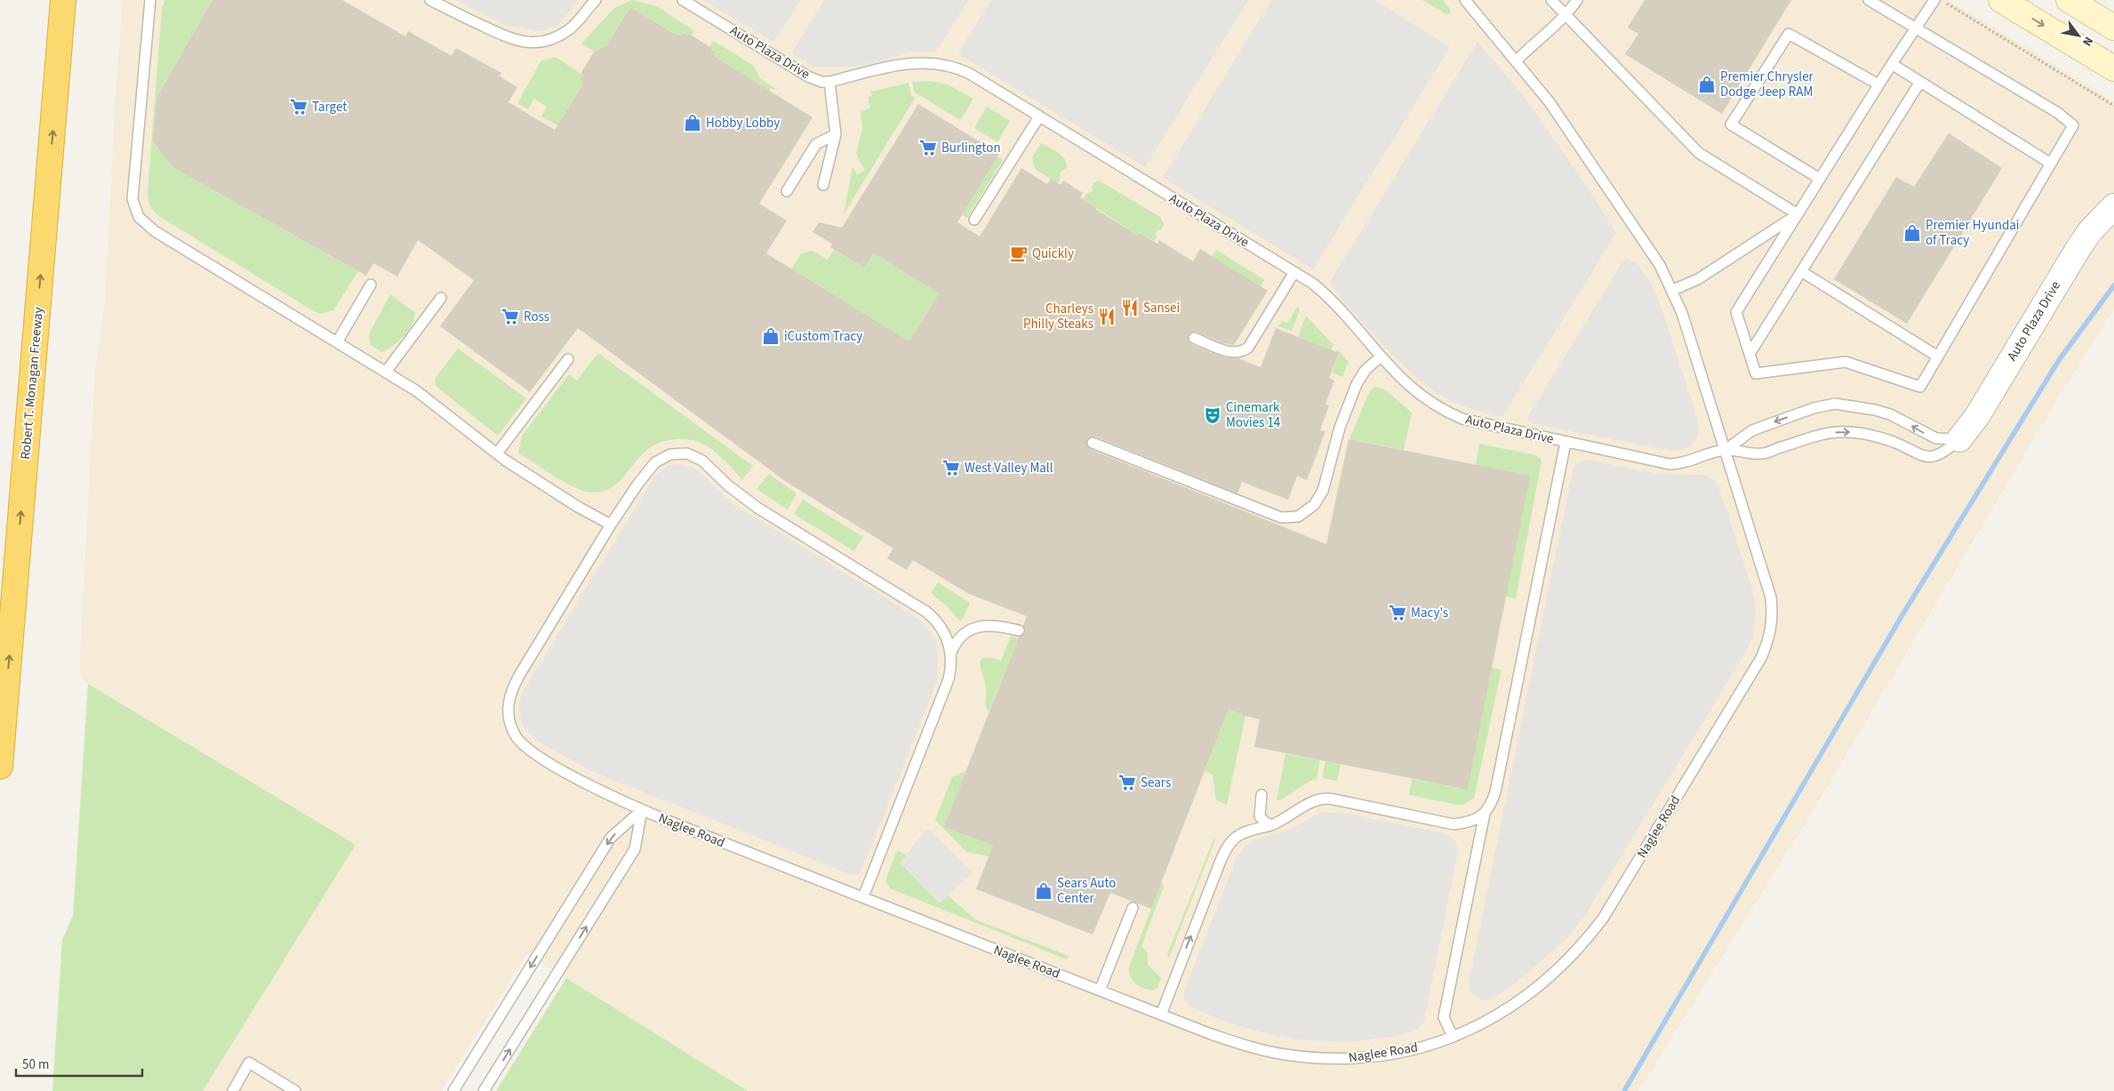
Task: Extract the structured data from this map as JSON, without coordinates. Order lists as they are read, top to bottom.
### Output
{
  "streets": {
    "highway": ["Robert T. Monagan Freeway"],
    "street": ["Auto Plaza Drive"],
    "lane": ["Naglee Road"]
  },
  "crossings": [
    ["Auto Plaza Drive", "Naglee Road"]
  ],
  "one_way": ["Robert T. Monagan Freeway"],
  "places": {
    "shop": [
      "Premier Chrysler Dodge Jeep RAM",
      "Hobby Lobby",
      "Premier Hyundai of Tracy",
      "iCustom Tracy",
      "Sears Auto Center"
    ],
    "supermarket": [
      "Target",
      "Burlington",
      "Ross",
      "West Valley Mall",
      "Macy's",
      "Sears"
    ],
    "cafe": ["Quickly"],
    "restaurant": ["Sansei", "Charleys Philly Steaks"],
    "theatre": ["Cinemark Movies 14"]
  },
  "scale_bar": "50 m",
  "north": "bottom right"
}
